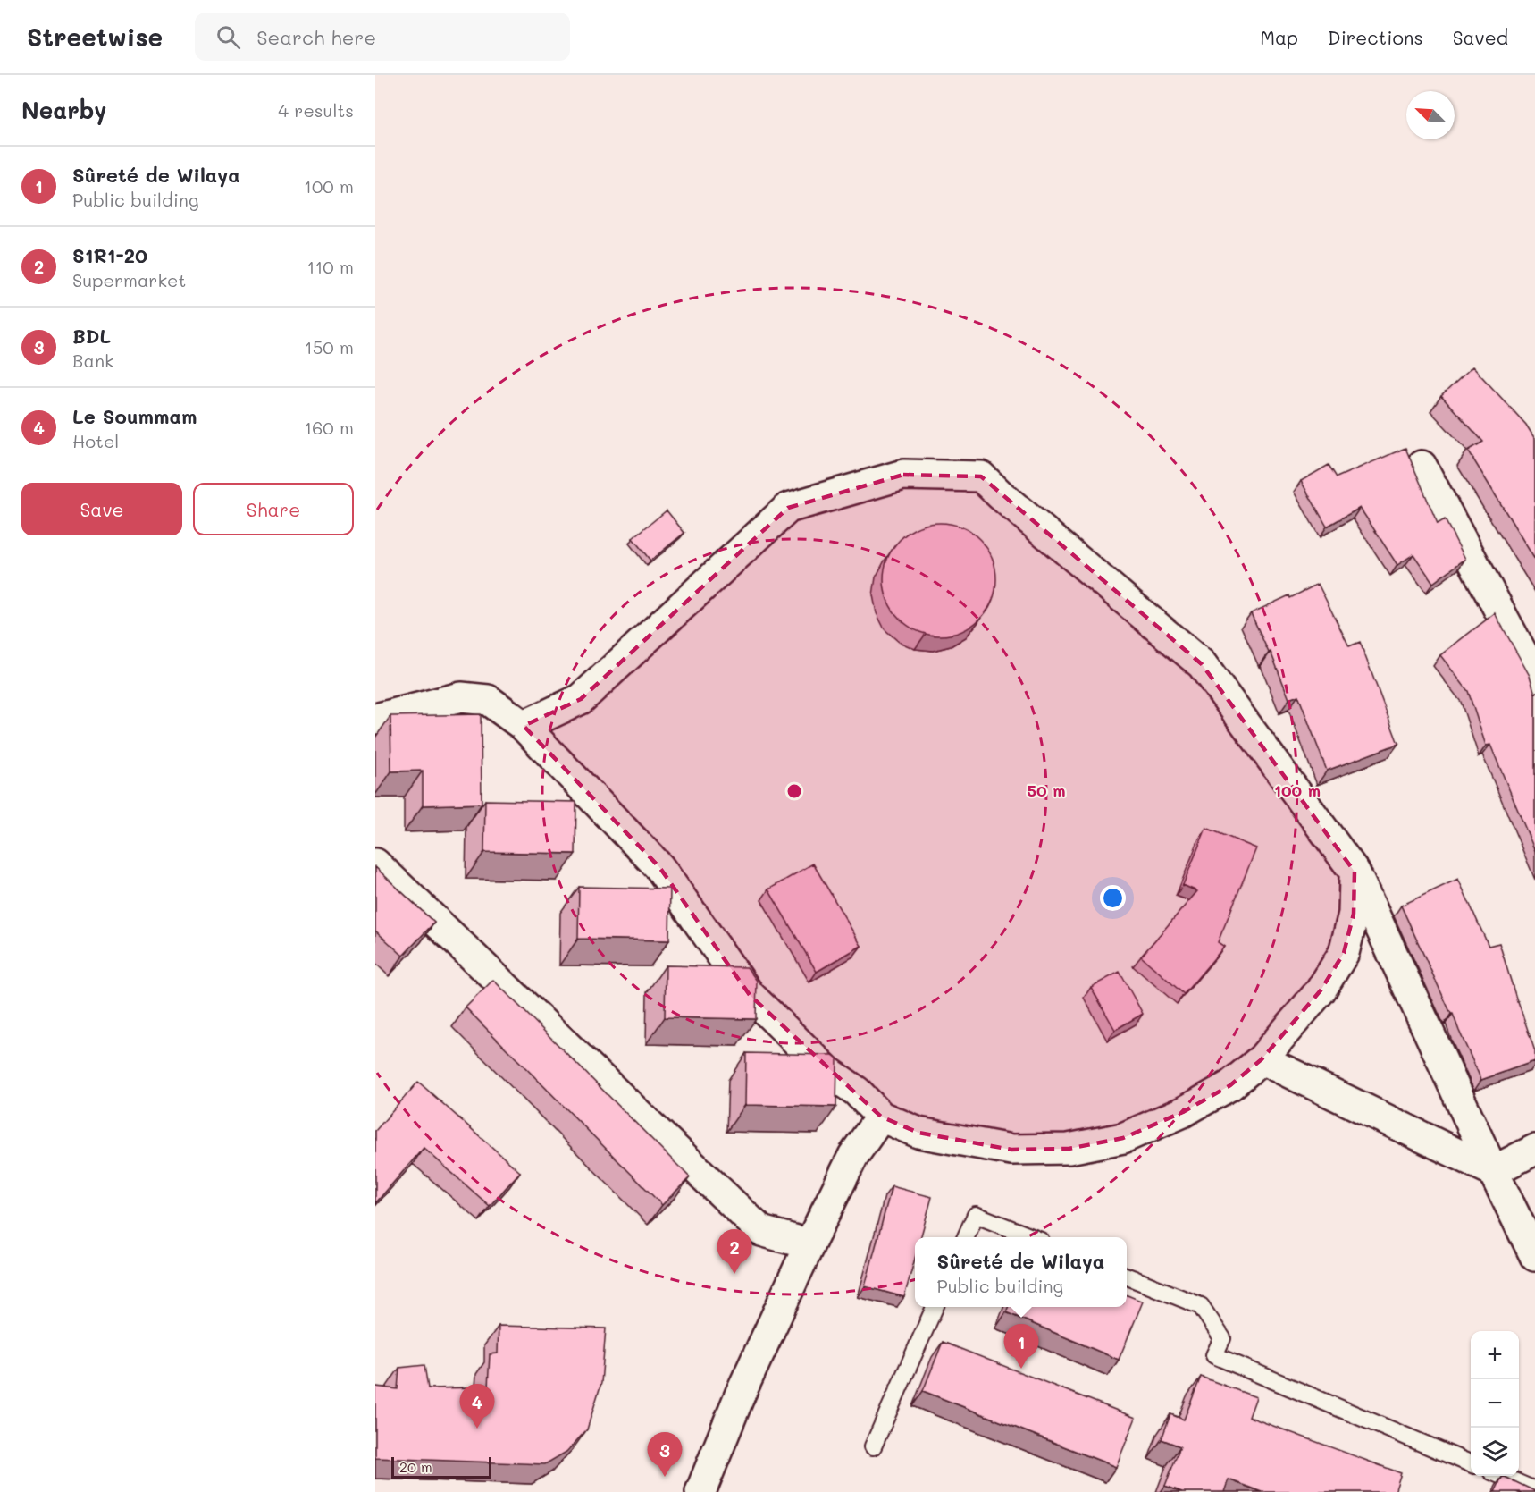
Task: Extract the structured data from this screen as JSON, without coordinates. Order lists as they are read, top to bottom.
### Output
{
  "scale_bar": "20 m",
  "north": "top left",
  "page": {
    "header": "Streetwise",
    "search": "Search here",
    "nav": ["Map", "Directions", "Saved"],
    "heading": ["Nearby", "4 results"],
    "list": [
      {
        "mark": "1",
        "name": "Sûreté de Wilaya",
        "note": "Public building",
        "value": "100 m"
      },
      {
        "mark": "2",
        "name": "S1R1-20",
        "note": "Supermarket",
        "value": "110 m"
      },
      {
        "mark": "3",
        "name": "BDL",
        "note": "Bank",
        "value": "150 m"
      },
      {
        "mark": "4",
        "name": "Le Soummam",
        "note": "Hotel",
        "value": "160 m"
      }
    ],
    "buttons": ["Save", "Share"],
    "pins": [
      "2",
      "1",
      "4",
      "3"
    ],
    "popup": ["Sûreté de Wilaya", "Public building"],
    "map_buttons": ["+", "−"],
    "scale": "20 m"
  },
  "rings": ["50 m", "100 m"]
}
